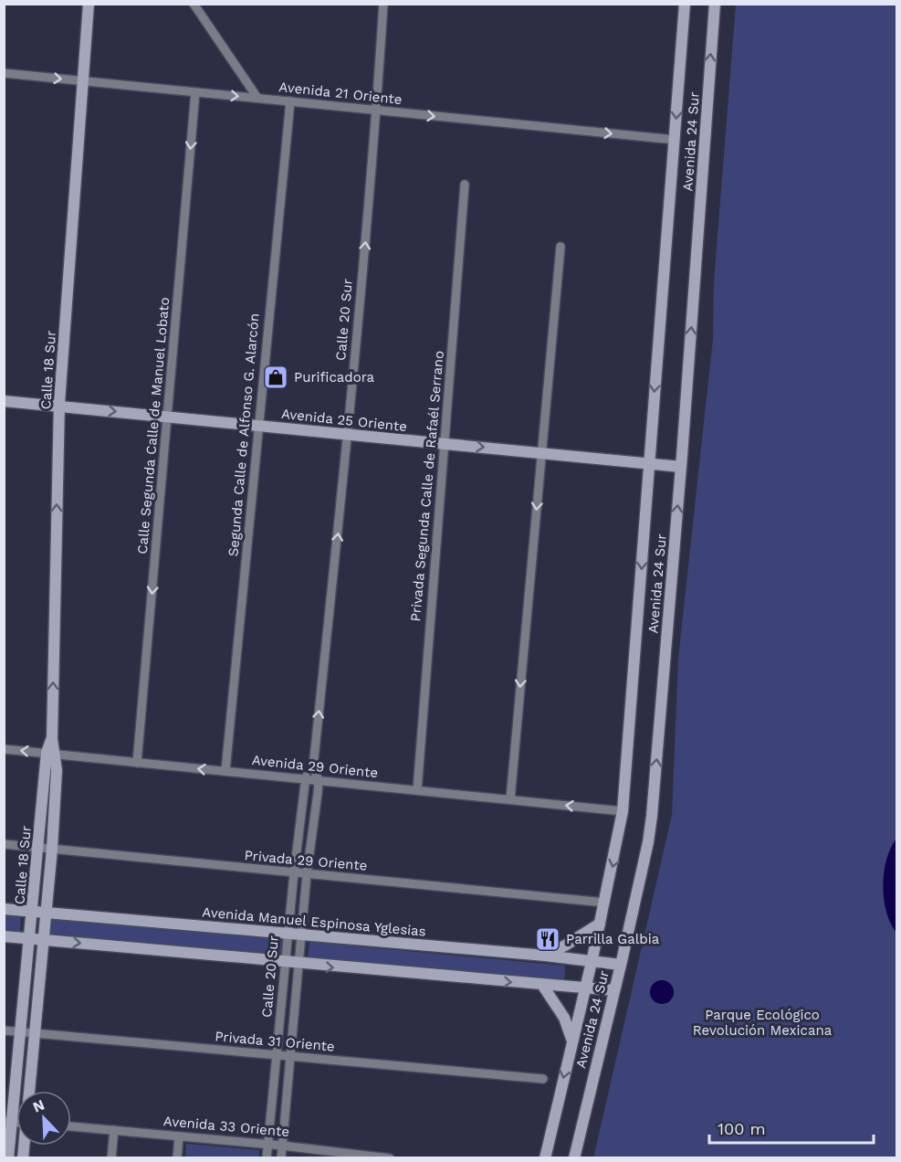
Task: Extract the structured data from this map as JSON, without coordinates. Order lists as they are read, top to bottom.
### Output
{
  "streets": {
    "main road": [
      "Avenida 24 Sur",
      "Calle 18 Sur",
      "Avenida 25 Oriente",
      "Avenida Manuel Espinosa Yglesias"
    ],
    "street": [
      "Avenida 21 Oriente",
      "Calle 20 Sur",
      "Calle Segunda Calle de Manuel Lobato",
      "Segunda Calle de Alfonso G. Alarcón",
      "Privada Segunda Calle de Rafaél Serrano",
      "Avenida 29 Oriente",
      "Privada 29 Oriente",
      "Privada 31 Oriente",
      "Avenida 33 Oriente"
    ]
  },
  "crossings": [
    ["Avenida 21 Oriente", "Avenida 24 Sur"],
    ["Avenida 21 Oriente", "Calle 20 Sur"],
    ["Avenida 21 Oriente", "Calle 18 Sur"],
    ["Avenida 21 Oriente", "Calle Segunda Calle de Manuel Lobato"],
    ["Avenida 21 Oriente", "Segunda Calle de Alfonso G. Alarcón"],
    ["Avenida 24 Sur", "Avenida 25 Oriente"],
    ["Avenida 24 Sur", "Avenida 29 Oriente"],
    ["Avenida 24 Sur", "Privada 29 Oriente"],
    ["Avenida 24 Sur", "Avenida Manuel Espinosa Yglesias"],
    ["Calle 20 Sur", "Avenida 25 Oriente"],
    ["Calle 20 Sur", "Avenida 29 Oriente"],
    ["Calle 20 Sur", "Privada 29 Oriente"],
    ["Calle 20 Sur", "Avenida Manuel Espinosa Yglesias"],
    ["Calle 20 Sur", "Privada 31 Oriente"],
    ["Calle 20 Sur", "Avenida 33 Oriente"],
    ["Calle 18 Sur", "Avenida 25 Oriente"],
    ["Calle 18 Sur", "Avenida 29 Oriente"],
    ["Calle 18 Sur", "Privada 29 Oriente"],
    ["Calle 18 Sur", "Avenida Manuel Espinosa Yglesias"],
    ["Calle 18 Sur", "Privada 31 Oriente"],
    ["Avenida 25 Oriente", "Calle Segunda Calle de Manuel Lobato"],
    ["Avenida 25 Oriente", "Segunda Calle de Alfonso G. Alarcón"],
    ["Avenida 25 Oriente", "Privada Segunda Calle de Rafaél Serrano"],
    ["Calle Segunda Calle de Manuel Lobato", "Avenida 29 Oriente"],
    ["Segunda Calle de Alfonso G. Alarcón", "Avenida 29 Oriente"],
    ["Privada Segunda Calle de Rafaél Serrano", "Avenida 29 Oriente"]
  ],
  "one_way": [
    "Avenida 21 Oriente",
    "Calle 20 Sur",
    "Calle Segunda Calle de Manuel Lobato",
    "Avenida 29 Oriente"
  ],
  "parks": ["Parque Ecológico Revolución Mexicana"],
  "places": {
    "shop": ["Purificadora"],
    "restaurant": ["Parrilla Galbia"]
  },
  "scale_bar": "100 m",
  "north": "top left"
}
